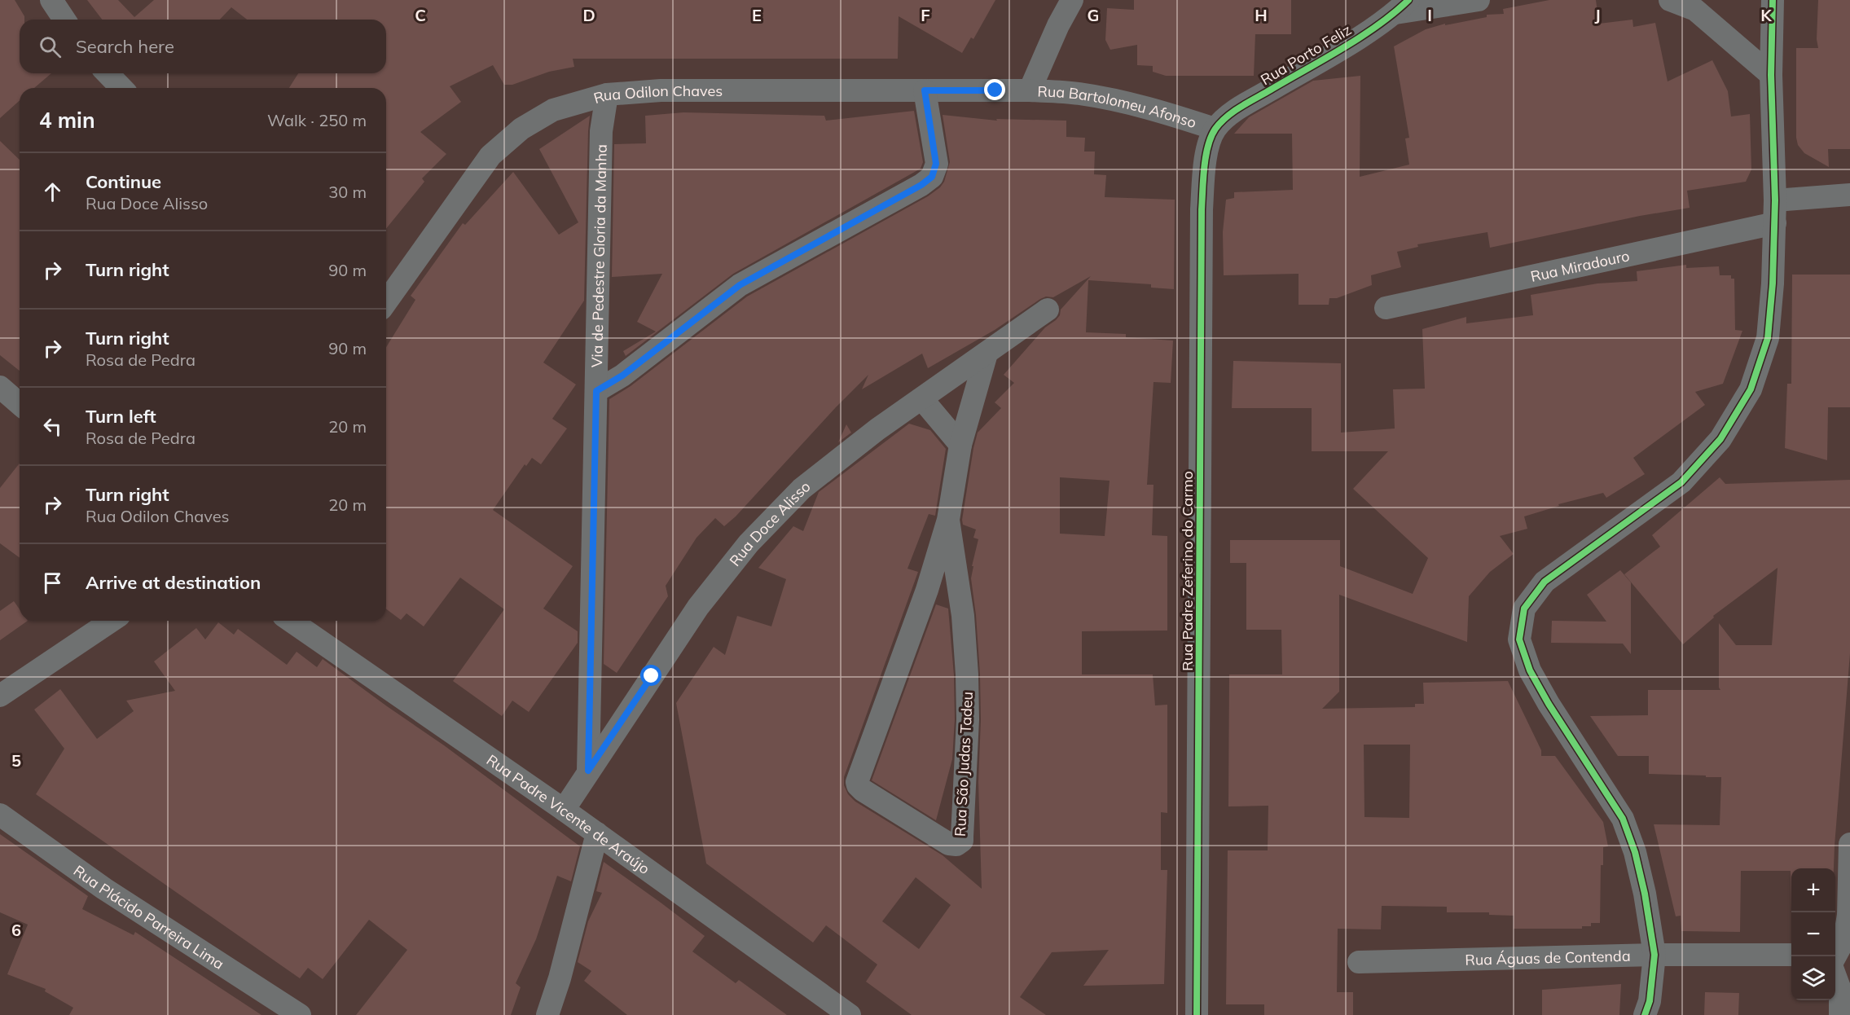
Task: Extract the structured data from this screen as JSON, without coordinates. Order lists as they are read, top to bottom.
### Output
{
  "streets": {
    "street": [
      "Rua Porto Feliz",
      "Rua Odilon Chaves",
      "Rua Bartolomeu Afonso",
      "Via de Pedestre Gloria da Manha",
      "Rua Miradouro",
      "Rua Doce Alisso",
      "Rua Padre Zeferino do Carmo",
      "Rua São Judas Tadeu",
      "Rua Padre Vicente de Araújo",
      "Rua Plácido Parreira Lima",
      "Rua Águas de Contenda"
    ]
  },
  "crossings": [
    ["Rua Porto Feliz", "Rua Bartolomeu Afonso"],
    ["Rua Porto Feliz", "Rua Padre Zeferino do Carmo"],
    ["Rua Odilon Chaves", "Rua Bartolomeu Afonso"],
    ["Rua Odilon Chaves", "Via de Pedestre Gloria da Manha"],
    ["Rua Bartolomeu Afonso", "Rua Padre Zeferino do Carmo"],
    ["Via de Pedestre Gloria da Manha", "Rua Doce Alisso"],
    ["Rua Doce Alisso", "Rua São Judas Tadeu"],
    ["Rua Doce Alisso", "Rua Padre Vicente de Araújo"]
  ],
  "page": {
    "search": "Search here",
    "heading": ["4 min", "Walk · 250 m"],
    "list": [
      ["Continue", "Rua Doce Alisso", "30 m"],
      ["Turn right", "90 m"],
      ["Turn right", "Rosa de Pedra", "90 m"],
      ["Turn left", "Rosa de Pedra", "20 m"],
      ["Turn right", "Rua Odilon Chaves", "20 m"],
      "Arrive at destination"
    ],
    "map_buttons": ["+", "−"]
  },
  "grid": {
    "columns": [
      "C",
      "D",
      "E",
      "F",
      "G",
      "H",
      "I",
      "J",
      "K"
    ],
    "rows": ["5", "6"]
  }
}
